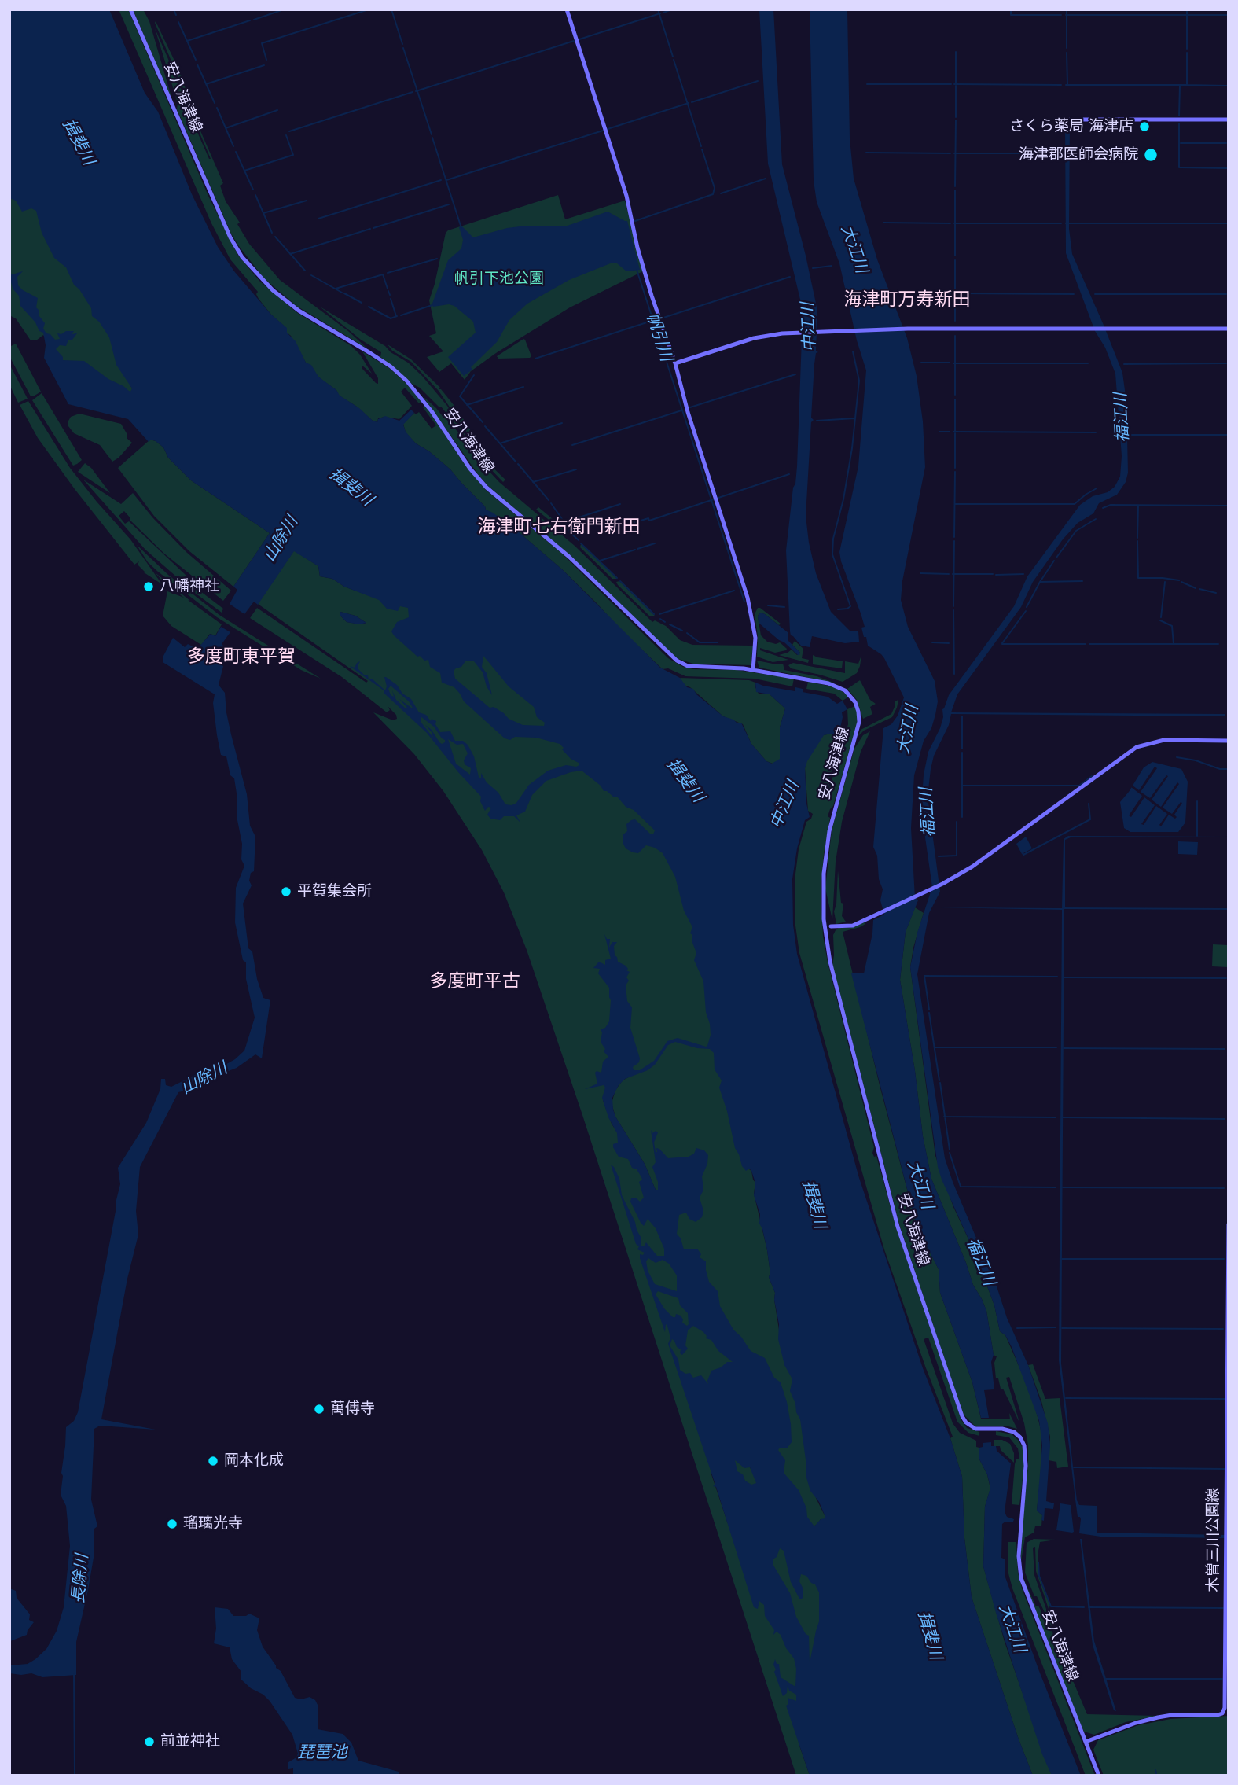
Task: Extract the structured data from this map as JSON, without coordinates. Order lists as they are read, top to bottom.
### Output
{
  "streets": {
    "main road": ["安八海津線", "木曽三川公園線"]
  },
  "districts": [
    "海津町万寿新田",
    "海津町七右衛門新田",
    "多度町東平賀",
    "多度町平古"
  ],
  "water": [
    "揖斐川",
    "大江川",
    "中江川",
    "帆引川",
    "福江川",
    "山除川",
    "長除川",
    "琵琶池"
  ],
  "parks": ["帆引下池公園"],
  "places": [
    "さくら薬局 海津店",
    "海津郡医師会病院",
    "八幡神社",
    "平賀集会所",
    "萬傅寺",
    "岡本化成",
    "瑠璃光寺",
    "前並神社"
  ]
}
